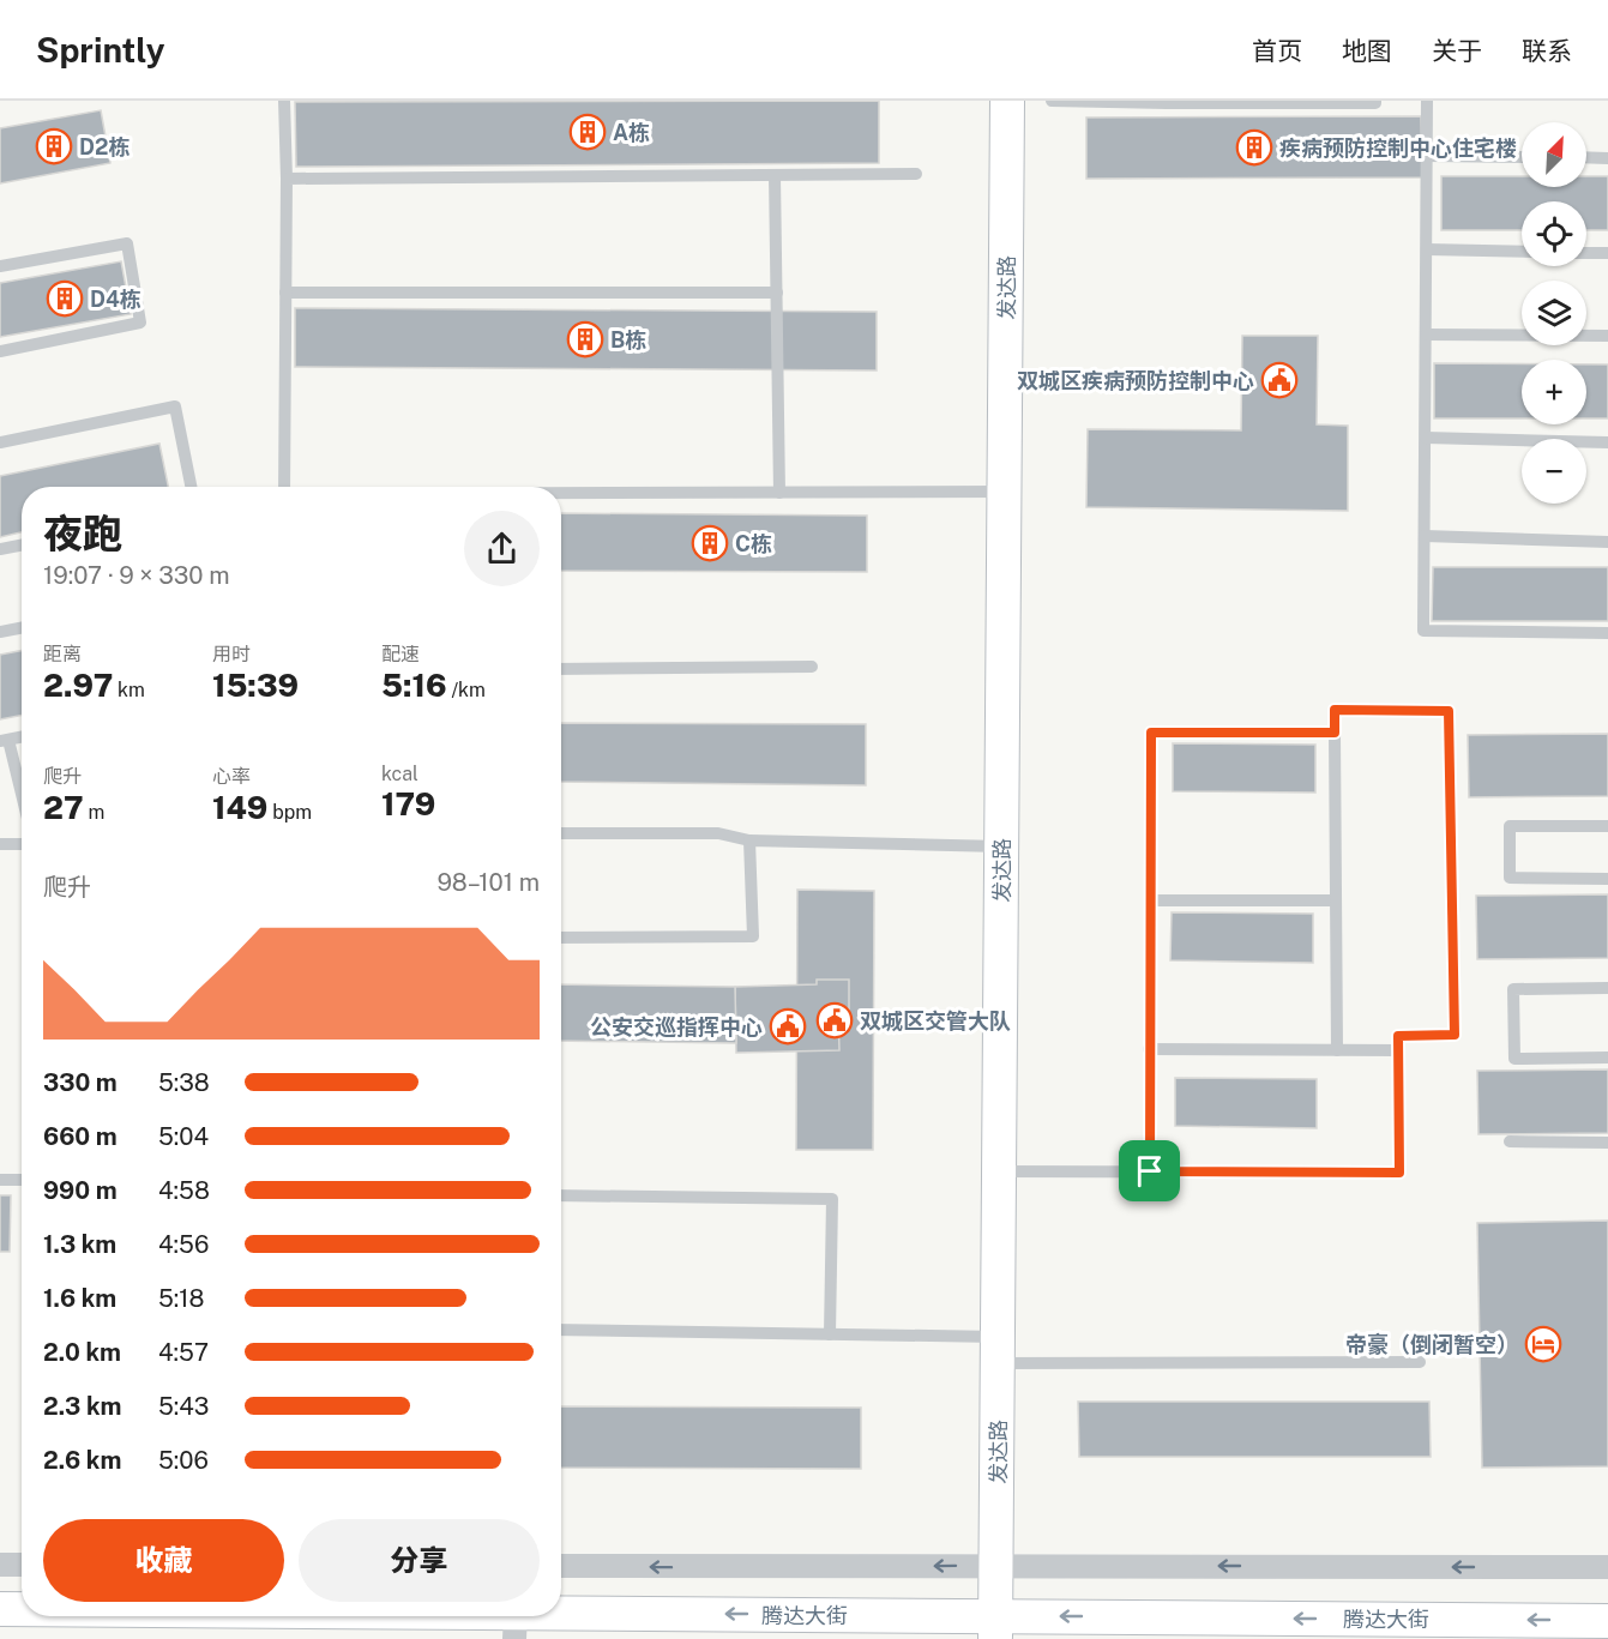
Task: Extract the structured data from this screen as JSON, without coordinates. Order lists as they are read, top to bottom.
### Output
{
  "streets": {
    "main road": ["发达路", "腾达大街"]
  },
  "crossings": [
    ["发达路", "腾达大街"]
  ],
  "one_way": ["腾达大街"],
  "places": {
    "building": [
      "A栋",
      "D2栋",
      "疾病预防控制中心住宅楼",
      "D4栋",
      "B栋",
      "C栋"
    ],
    "public building": ["双城区疾病预防控制中心", "双城区交管大队", "公安交巡指挥中心"],
    "hotel": ["帝豪（倒闭暂空）"]
  },
  "north": "top right",
  "page": {
    "header": "Sprintly",
    "nav": [
      "首页",
      "地图",
      "关于",
      "联系"
    ],
    "map_buttons": ["+", "−"],
    "heading": ["夜跑", "19:07 · 9 × 330 m"],
    "stats": [
      ["距离", "2.97 km"],
      ["用时", "15:39"],
      ["配速", "5:16 /km"],
      ["爬升", "27 m"],
      ["心率", "149 bpm"],
      ["kcal", "179"]
    ],
    "chart": ["爬升", "98–101 m"],
    "list": [
      {
        "name": "330 m",
        "note": "5:38"
      },
      {
        "name": "660 m",
        "note": "5:04"
      },
      {
        "name": "990 m",
        "note": "4:58"
      },
      {
        "name": "1.3 km",
        "note": "4:56"
      },
      {
        "name": "1.6 km",
        "note": "5:18"
      },
      {
        "name": "2.0 km",
        "note": "4:57"
      },
      {
        "name": "2.3 km",
        "note": "5:43"
      },
      {
        "name": "2.6 km",
        "note": "5:06"
      }
    ],
    "buttons": ["收藏", "分享"]
  }
}
